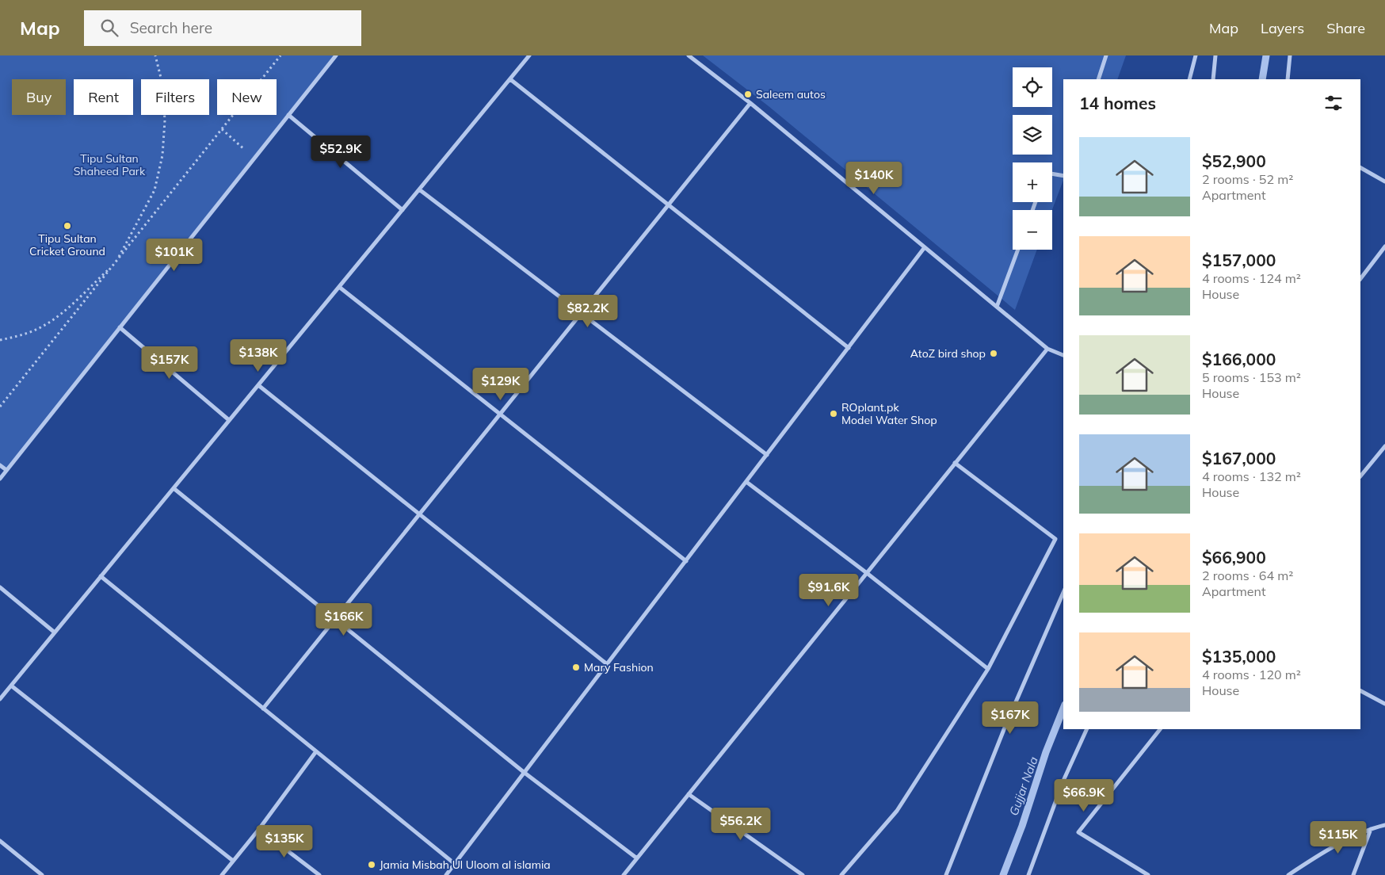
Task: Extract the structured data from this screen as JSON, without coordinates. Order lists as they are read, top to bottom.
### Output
{
  "water": ["Gujjar Nala"],
  "parks": ["Tipu Sultan Shaheed Park"],
  "places": [
    "Saleem autos",
    "Tipu Sultan Cricket Ground",
    "AtoZ bird shop",
    "ROplant.pk Model Water Shop",
    "Mary Fashion",
    "Jamia Misbah Ul Uloom al islamia"
  ],
  "page": {
    "header": "Map",
    "search": "Search here",
    "nav": ["Map", "Layers", "Share"],
    "map_buttons": ["+", "−"],
    "chip": [
      "Buy",
      "Rent",
      "Filters",
      "New"
    ],
    "heading": "14 homes",
    "list": [
      {
        "name": "$52,900",
        "note": "2 rooms · 52 m² · Apartment"
      },
      {
        "name": "$157,000",
        "note": "4 rooms · 124 m² · House"
      },
      {
        "name": "$166,000",
        "note": "5 rooms · 153 m² · House"
      },
      {
        "name": "$167,000",
        "note": "4 rooms · 132 m² · House"
      },
      {
        "name": "$66,900",
        "note": "2 rooms · 64 m² · Apartment"
      },
      {
        "name": "$135,000",
        "note": "4 rooms · 120 m² · House"
      }
    ],
    "price": [
      "$52.9K",
      "$140K",
      "$101K",
      "$82.2K",
      "$138K",
      "$157K",
      "$129K",
      "$91.6K",
      "$166K",
      "$167K",
      "$66.9K",
      "$56.2K",
      "$115K",
      "$135K"
    ]
  }
}
